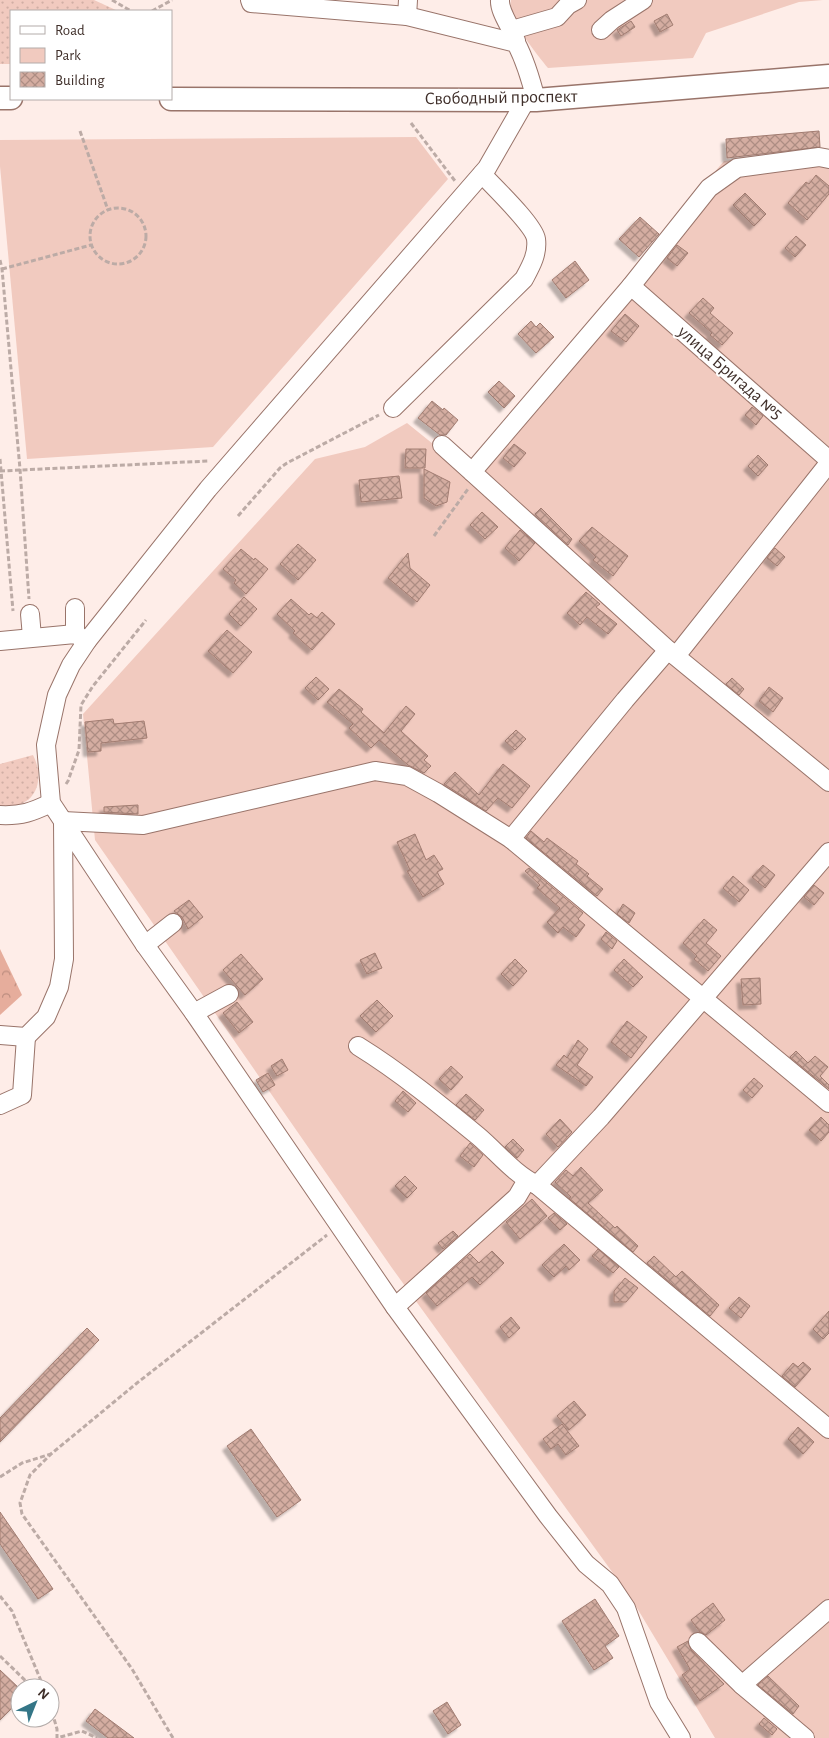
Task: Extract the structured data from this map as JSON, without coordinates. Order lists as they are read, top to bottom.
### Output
{
  "streets": {
    "main road": ["Свободный проспект"],
    "street": ["улица Бригада №5"]
  },
  "legend": ["Road", "Park", "Building"],
  "north": "top right"
}
